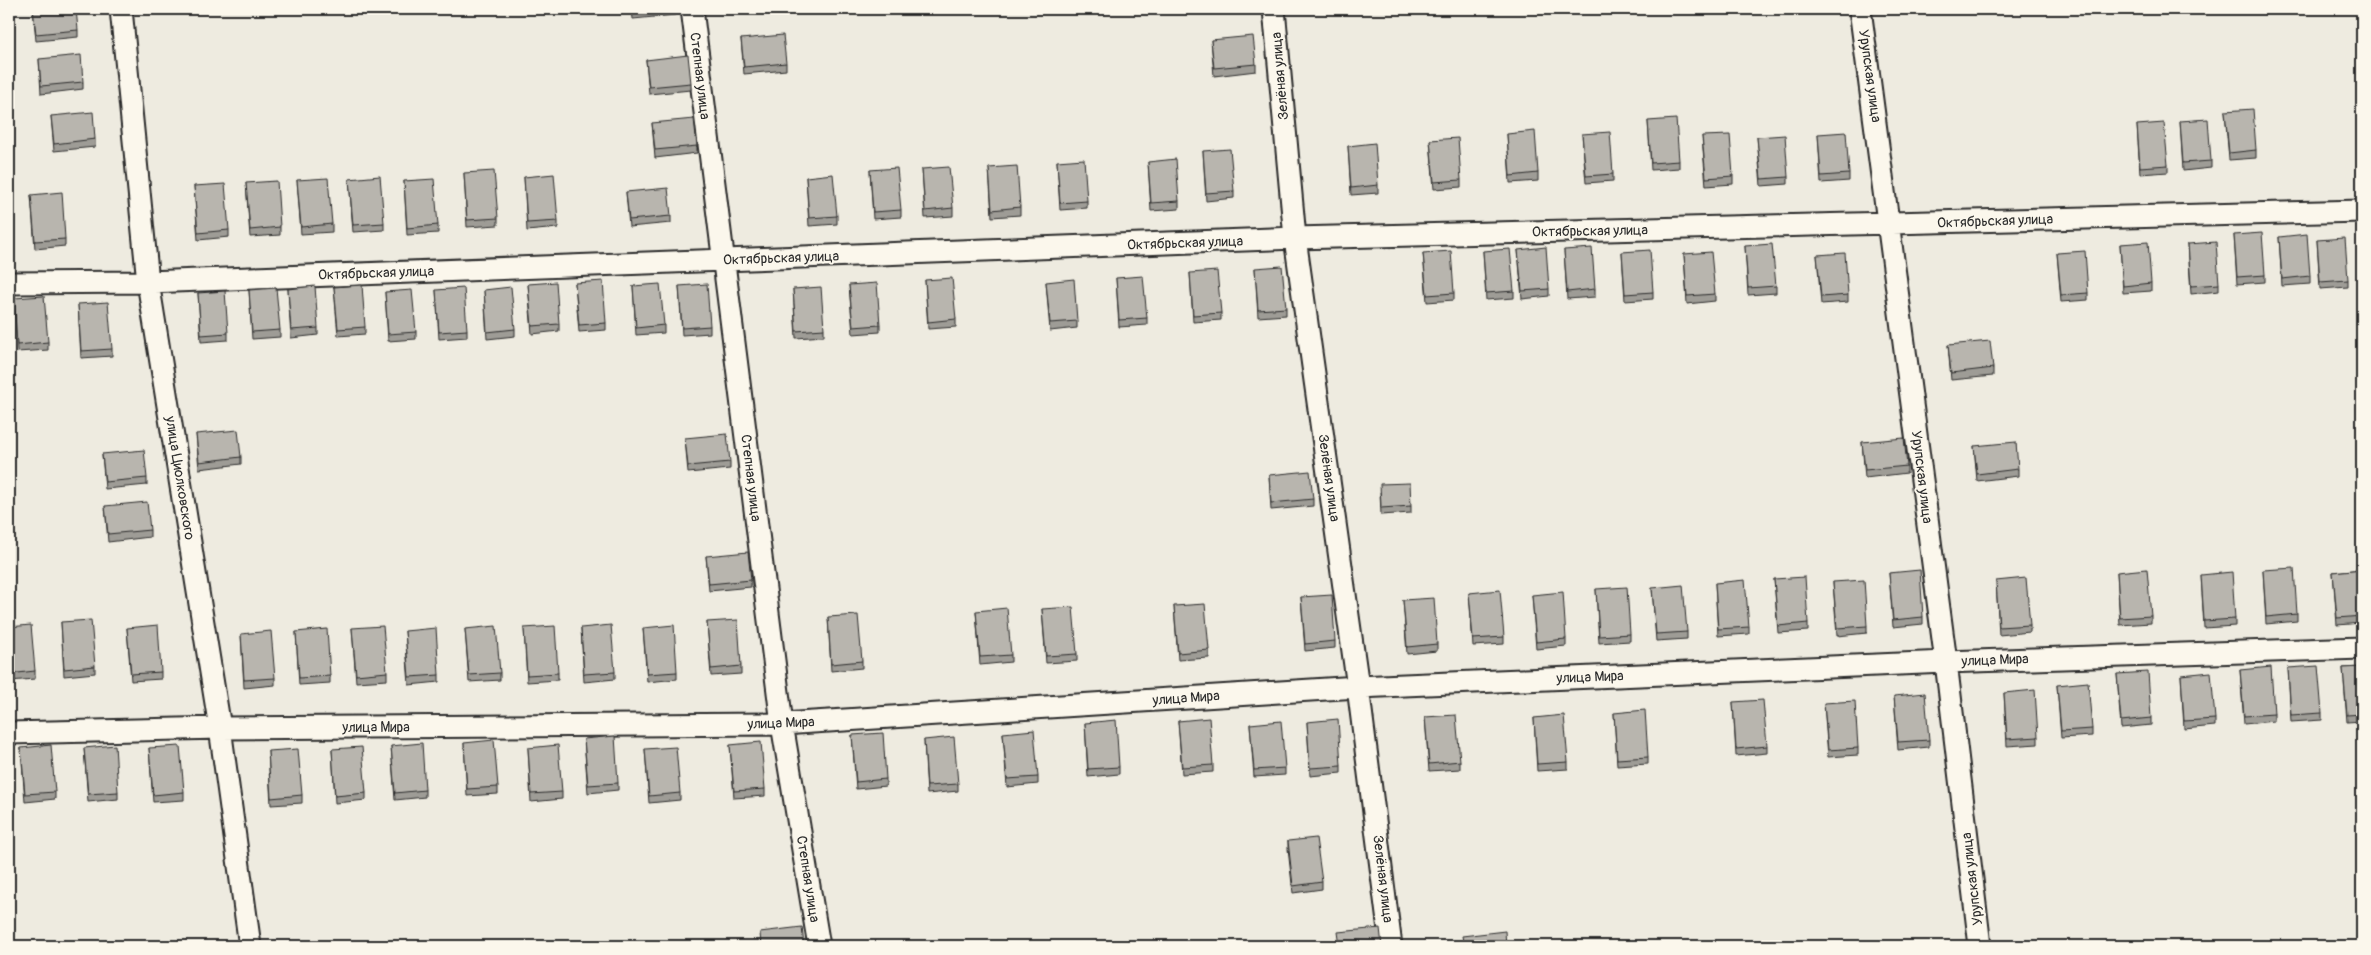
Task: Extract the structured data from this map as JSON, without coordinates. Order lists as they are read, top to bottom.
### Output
{
  "streets": {
    "street": [
      "Степная улица",
      "Зелёная улица",
      "Урупская улица",
      "Октябрьская улица",
      "улица Циолковского",
      "улица Мира"
    ]
  },
  "crossings": [
    ["Степная улица", "Октябрьская улица"],
    ["Степная улица", "улица Мира"],
    ["Зелёная улица", "Октябрьская улица"],
    ["Зелёная улица", "улица Мира"],
    ["Урупская улица", "Октябрьская улица"],
    ["Урупская улица", "улица Мира"],
    ["Октябрьская улица", "улица Циолковского"],
    ["улица Циолковского", "улица Мира"]
  ]
}
